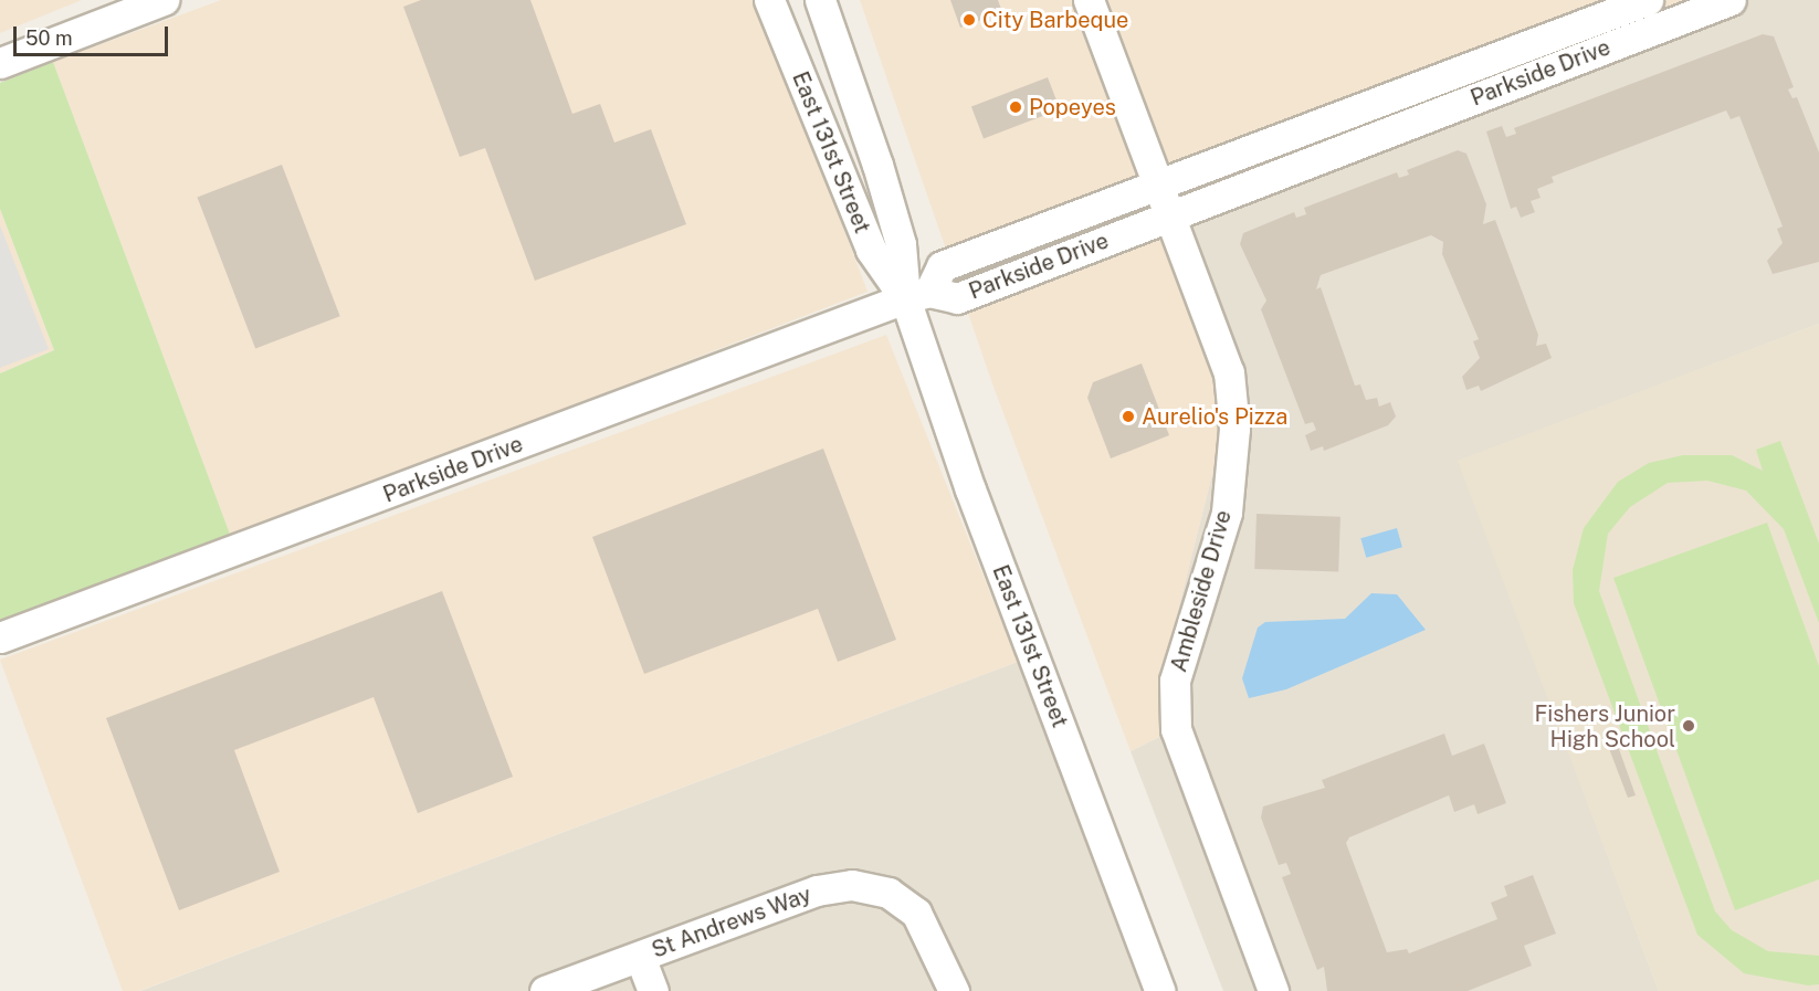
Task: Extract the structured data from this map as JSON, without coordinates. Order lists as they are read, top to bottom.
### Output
{
  "streets": {
    "street": [
      "Parkside Drive",
      "East 131st Street",
      "Ambleside Drive",
      "St Andrews Way"
    ]
  },
  "crossings": [
    ["Parkside Drive", "East 131st Street"],
    ["Parkside Drive", "Ambleside Drive"]
  ],
  "places": [
    "City Barbeque",
    "Popeyes",
    "Aurelio's Pizza",
    "Fishers Junior High School"
  ],
  "scale_bar": "50 m"
}
